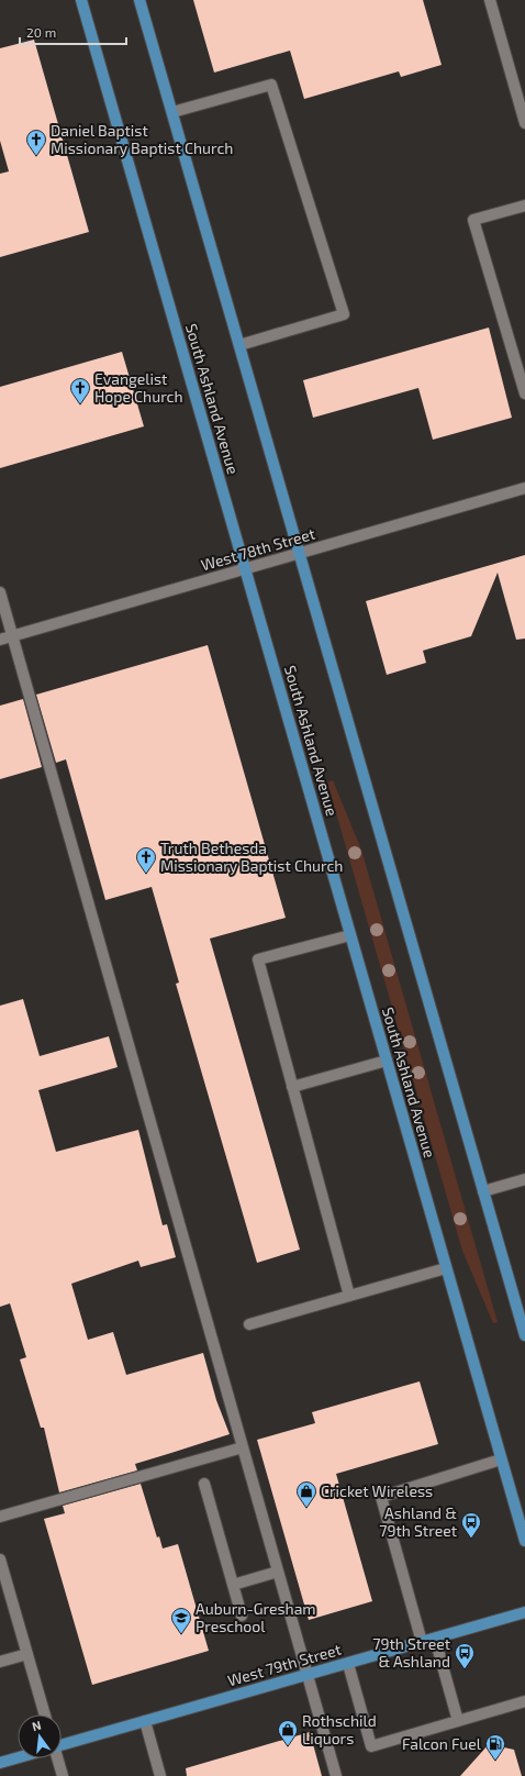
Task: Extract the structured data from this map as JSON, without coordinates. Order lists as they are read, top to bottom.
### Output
{
  "streets": {
    "main road": ["South Ashland Avenue", "West 79th Street"],
    "street": ["West 78th Street"]
  },
  "crossings": [
    ["South Ashland Avenue", "West 78th Street"]
  ],
  "places": {
    "church": ["Daniel Baptist Missionary Baptist Church", "Evangelist Hope Church", "Truth Bethesda Missionary Baptist Church"],
    "shop": ["Cricket Wireless", "Rothschild Liquors"],
    "bus stop": ["Ashland & 79th Street", "79th Street & Ashland"],
    "school or university": ["Auburn-Gresham Preschool"],
    "fuel station": ["Falcon Fuel"]
  },
  "scale_bar": "20 m",
  "north": "top"
}
